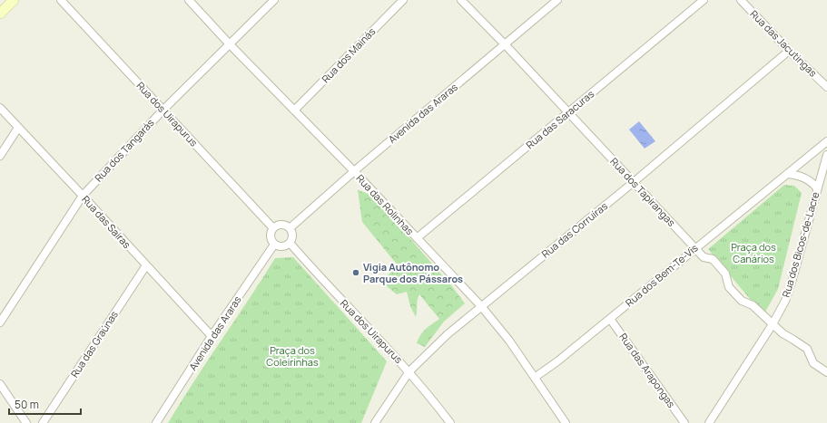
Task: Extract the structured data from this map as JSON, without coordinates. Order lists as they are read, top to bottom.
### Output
{
  "streets": {
    "street": [
      "Rua das Jacutingas",
      "Rua dos Mainás",
      "Avenida das Araras",
      "Rua dos Uirapurus",
      "Rua das Saracuras",
      "Rua dos Tangarás",
      "Rua dos Tapirangas",
      "Rua das Rolinhas",
      "Rua das Sairas",
      "Rua das Corruíras",
      "Rua dos Bicos-de-Lacre",
      "Rua dos Bem-Te-Vis",
      "Rua das Graúnas",
      "Rua das Arapongas"
    ]
  },
  "crossings": [
    ["Rua das Jacutingas", "Rua das Corruíras"],
    ["Rua dos Mainás", "Rua das Rolinhas"],
    ["Avenida das Araras", "Rua dos Uirapurus"],
    ["Avenida das Araras", "Rua dos Tapirangas"],
    ["Avenida das Araras", "Rua das Rolinhas"],
    ["Avenida das Araras", "Rua das Sairas"],
    ["Rua dos Uirapurus", "Rua dos Tangarás"],
    ["Rua dos Uirapurus", "Rua das Corruíras"],
    ["Rua das Saracuras", "Rua dos Tapirangas"],
    ["Rua das Saracuras", "Rua das Rolinhas"],
    ["Rua dos Tangarás", "Rua das Rolinhas"],
    ["Rua dos Tangarás", "Rua das Sairas"],
    ["Rua dos Tapirangas", "Rua das Corruíras"],
    ["Rua dos Tapirangas", "Rua dos Bicos-de-Lacre"],
    ["Rua dos Tapirangas", "Rua dos Bem-Te-Vis"],
    ["Rua das Rolinhas", "Rua das Corruíras"],
    ["Rua das Rolinhas", "Rua dos Bem-Te-Vis"],
    ["Rua das Sairas", "Rua das Graúnas"],
    ["Rua dos Bem-Te-Vis", "Rua das Arapongas"]
  ],
  "parks": ["Praça dos Canários", "Praça dos Coleirinhas"],
  "places": ["Vigia Autônomo Parque dos Pássaros"],
  "scale_bar": "50 m"
}
